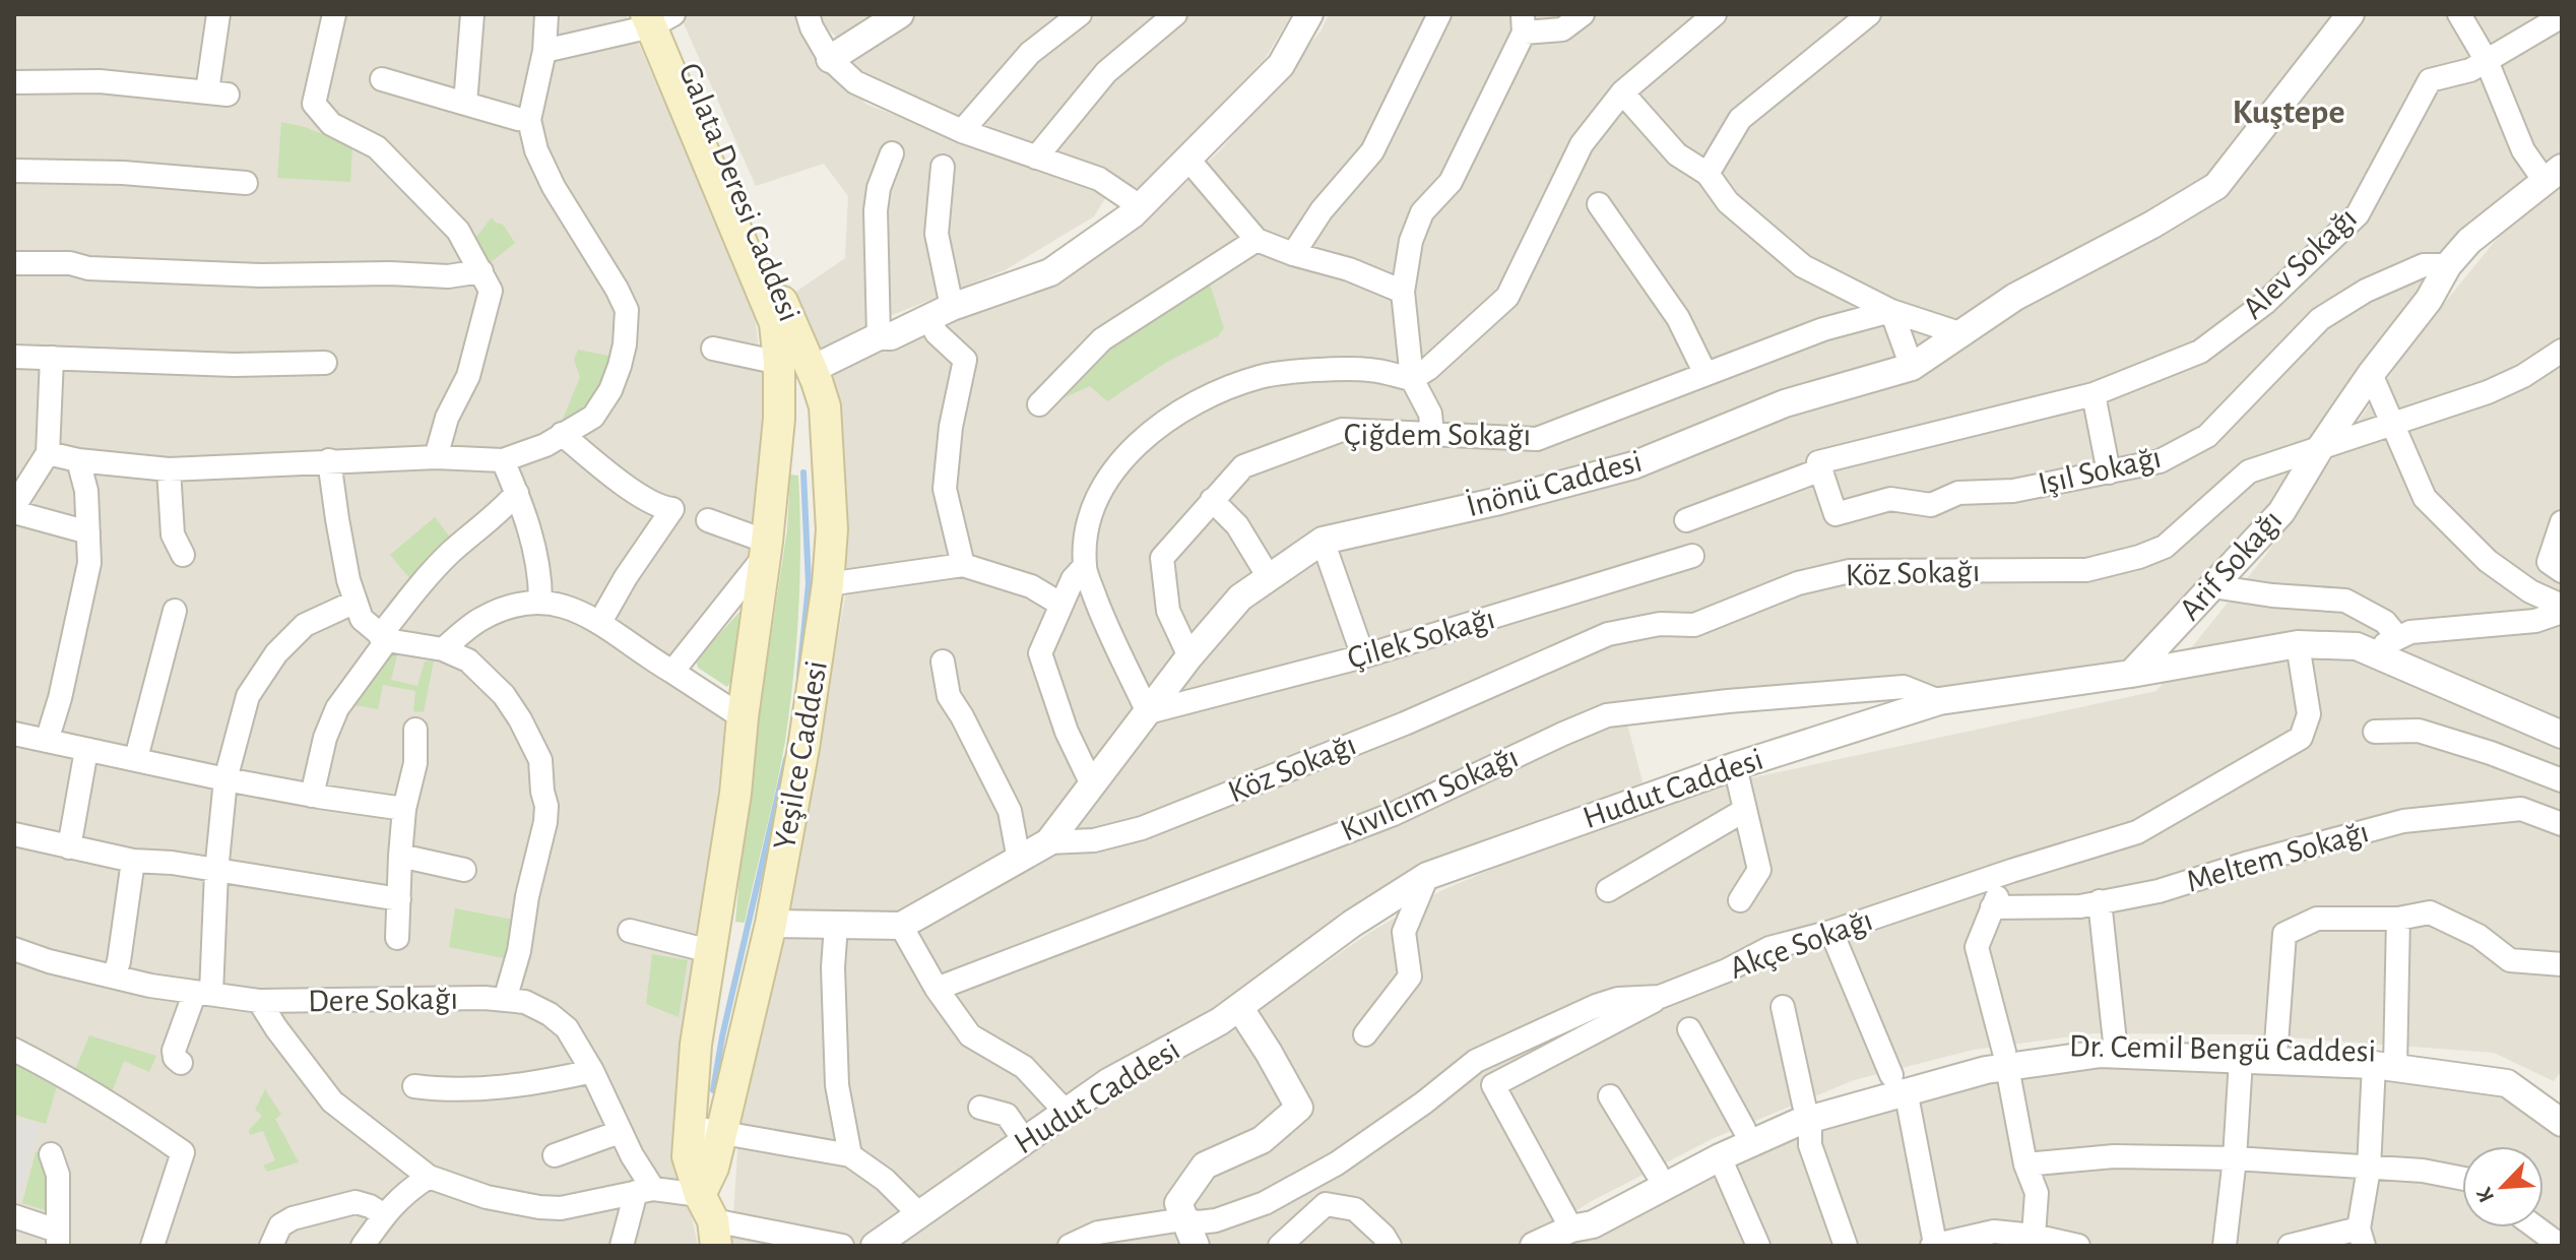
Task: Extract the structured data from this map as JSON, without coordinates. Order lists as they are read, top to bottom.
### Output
{
  "streets": {
    "main road": ["Galata Deresi Caddesi", "Yeşilce Caddesi"],
    "street": [
      "Alev Sokağı",
      "Çiğdem Sokağı",
      "Işıl Sokağı",
      "İnönü Caddesi",
      "Arif Sokağı",
      "Köz Sokağı",
      "Çilek Sokağı",
      "Hudut Caddesi",
      "Kıvılcım Sokağı",
      "Meltem Sokağı",
      "Akçe Sokağı",
      "Dere Sokağı",
      "Dr. Cemil Bengü Caddesi"
    ]
  },
  "crossings": [
    ["Galata Deresi Caddesi", "Yeşilce Caddesi"],
    ["Alev Sokağı", "Işıl Sokağı"],
    ["Çiğdem Sokağı", "İnönü Caddesi"],
    ["İnönü Caddesi", "Köz Sokağı"],
    ["İnönü Caddesi", "Çilek Sokağı"],
    ["İnönü Caddesi", "Yeşilce Caddesi"],
    ["Arif Sokağı", "Köz Sokağı"],
    ["Arif Sokağı", "Hudut Caddesi"],
    ["Hudut Caddesi", "Kıvılcım Sokağı"],
    ["Hudut Caddesi", "Akçe Sokağı"]
  ],
  "districts": ["Kuştepe"],
  "north": "bottom left"
}
